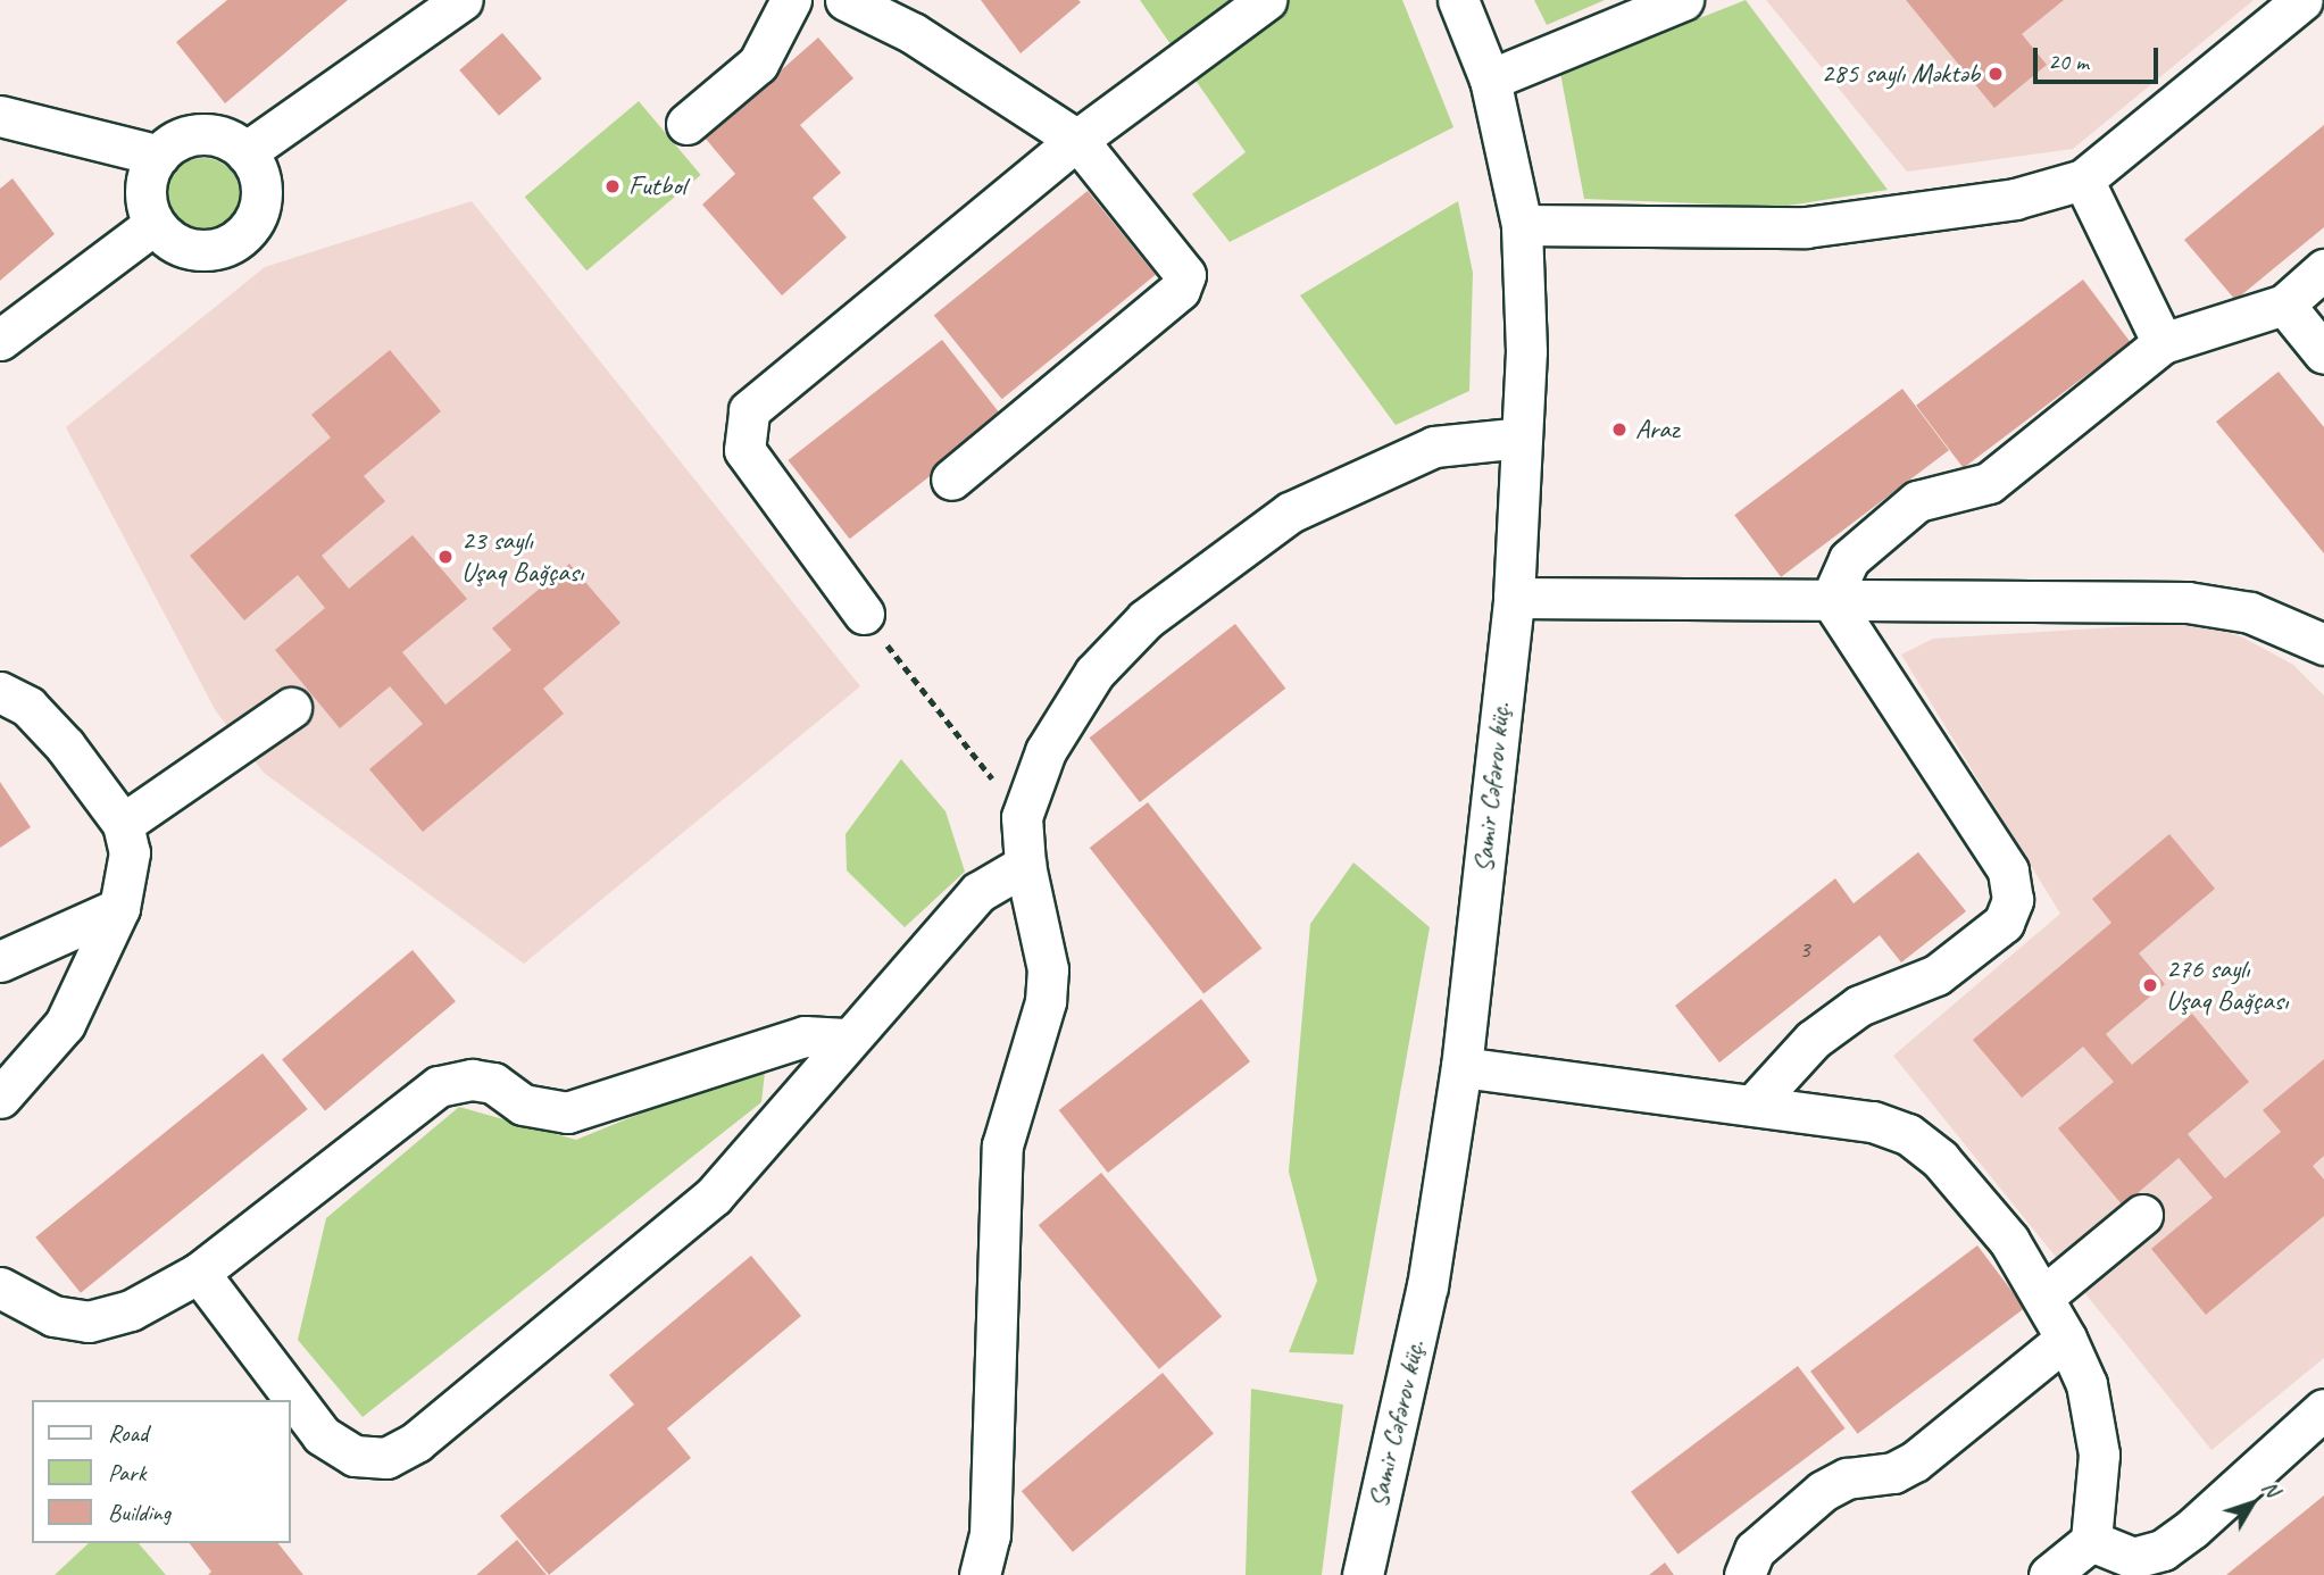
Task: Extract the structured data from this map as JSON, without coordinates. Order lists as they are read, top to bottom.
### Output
{
  "streets": {
    "street": ["Samir Cəfərov küç."]
  },
  "places": [
    "285 saylı Məktəb",
    "Futbol",
    "Araz",
    "23 saylı Uşaq Bağçası",
    "276 saylı Uşaq Bağçası"
  ],
  "house_numbers": ["3"],
  "legend": ["Road", "Park", "Building"],
  "scale_bar": "20 m",
  "north": "top right"
}
